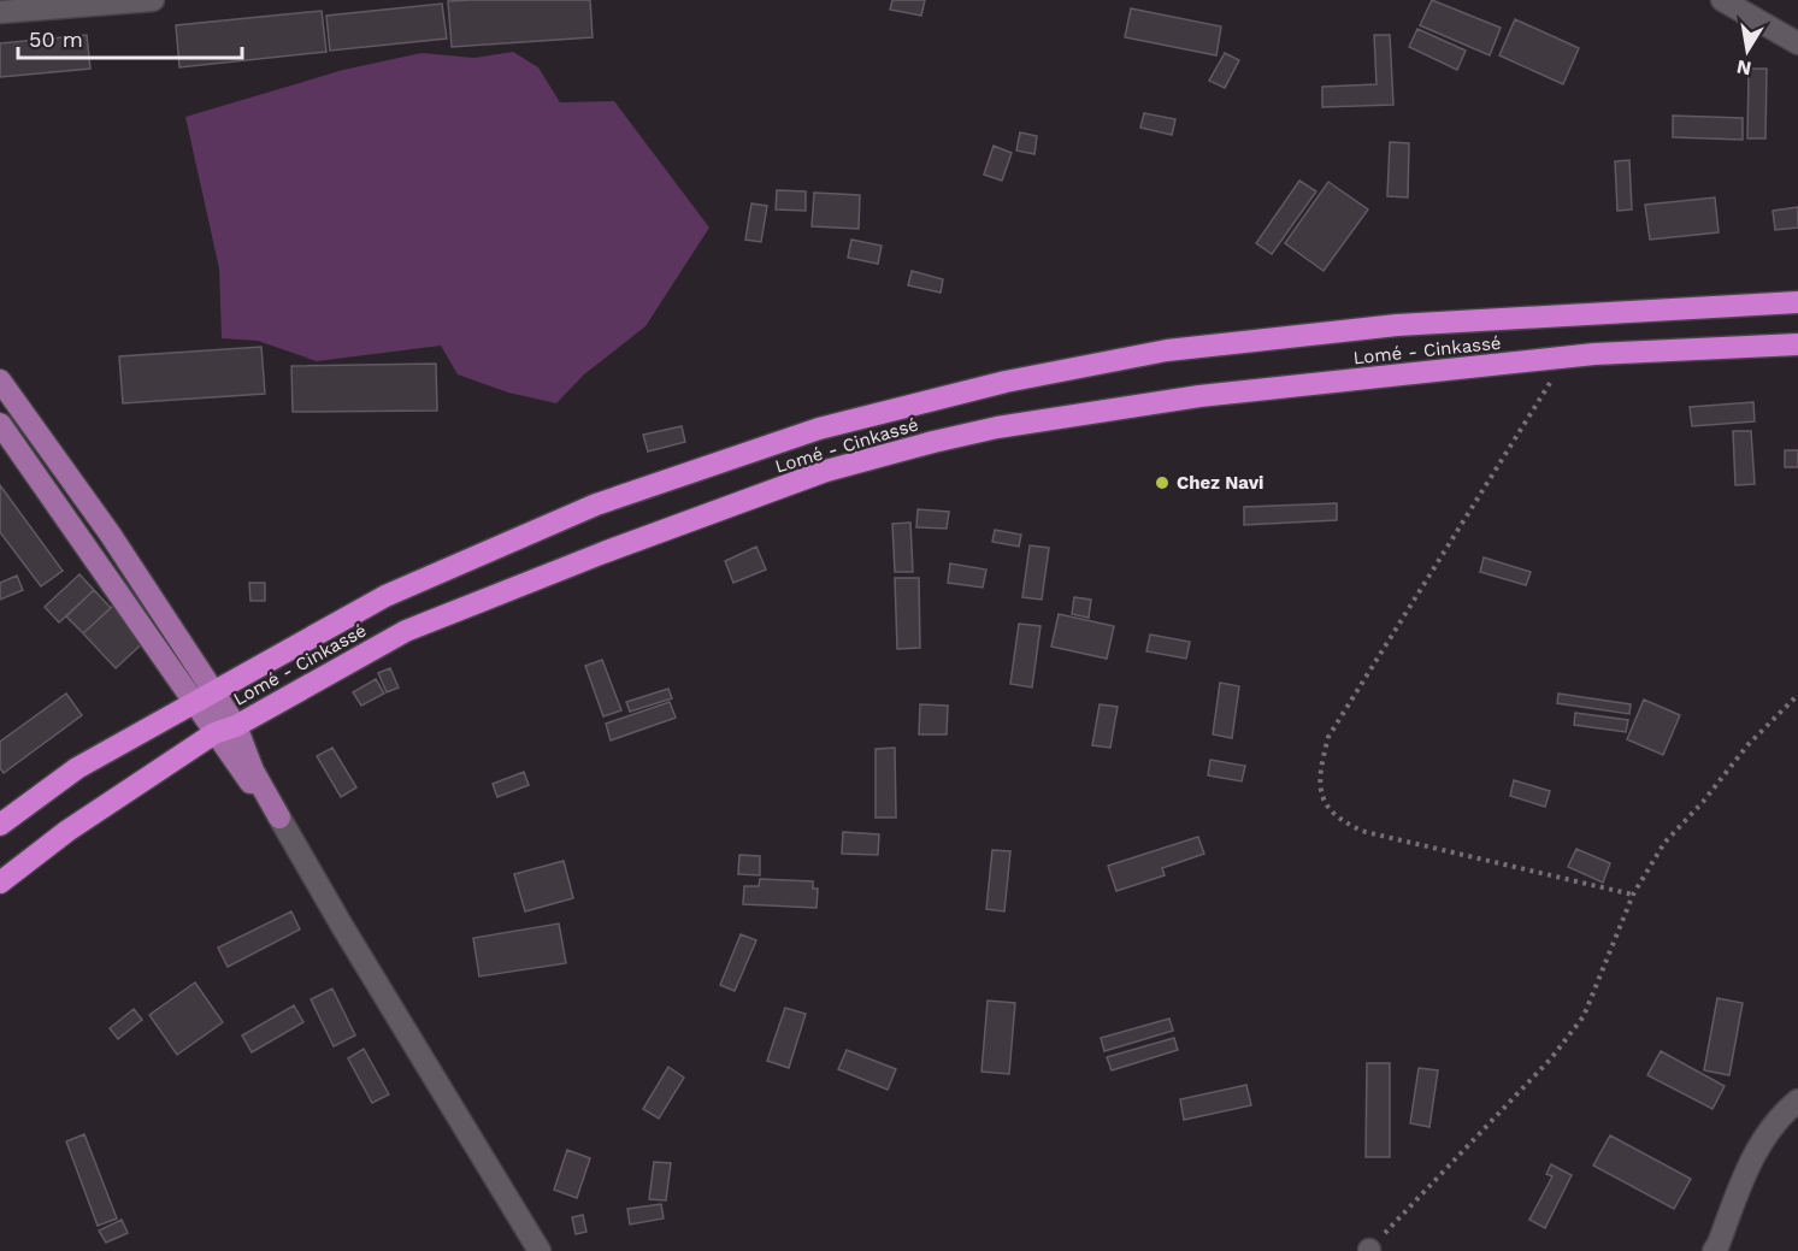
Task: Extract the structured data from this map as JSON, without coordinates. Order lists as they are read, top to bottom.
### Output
{
  "streets": {
    "highway": ["Lomé - Cinkassé"]
  },
  "places": ["Chez Navi"],
  "scale_bar": "50 m",
  "north": "bottom"
}
